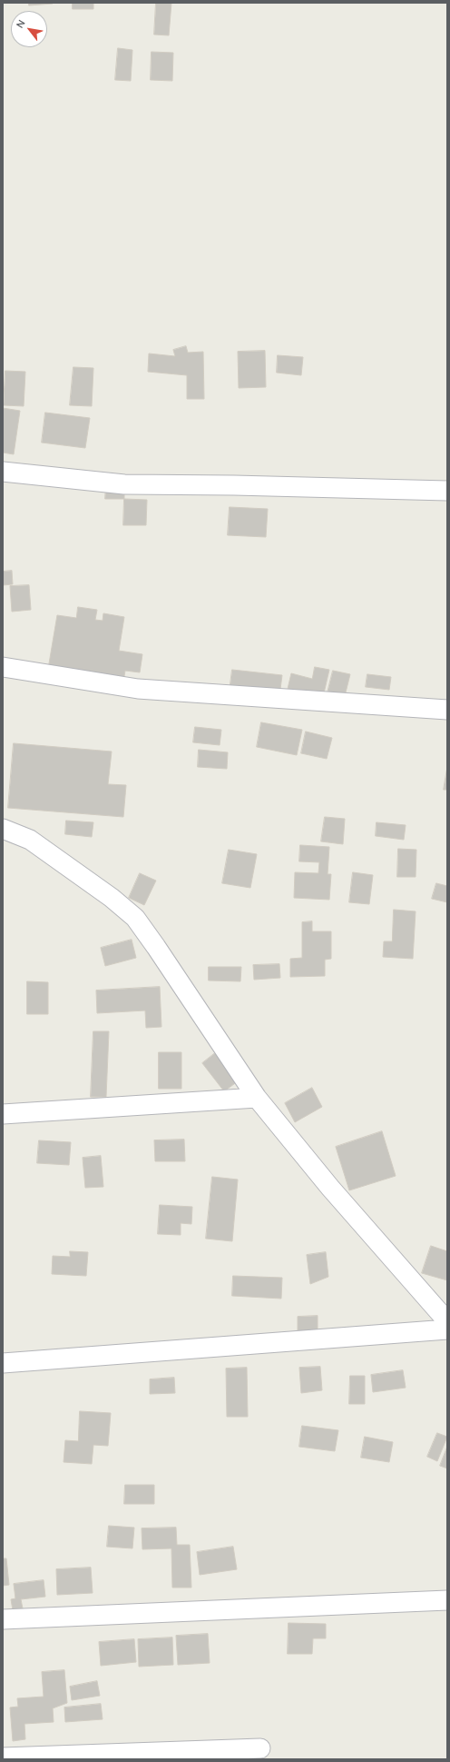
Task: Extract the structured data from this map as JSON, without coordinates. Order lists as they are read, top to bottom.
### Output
{
  "north": "top left"
}
